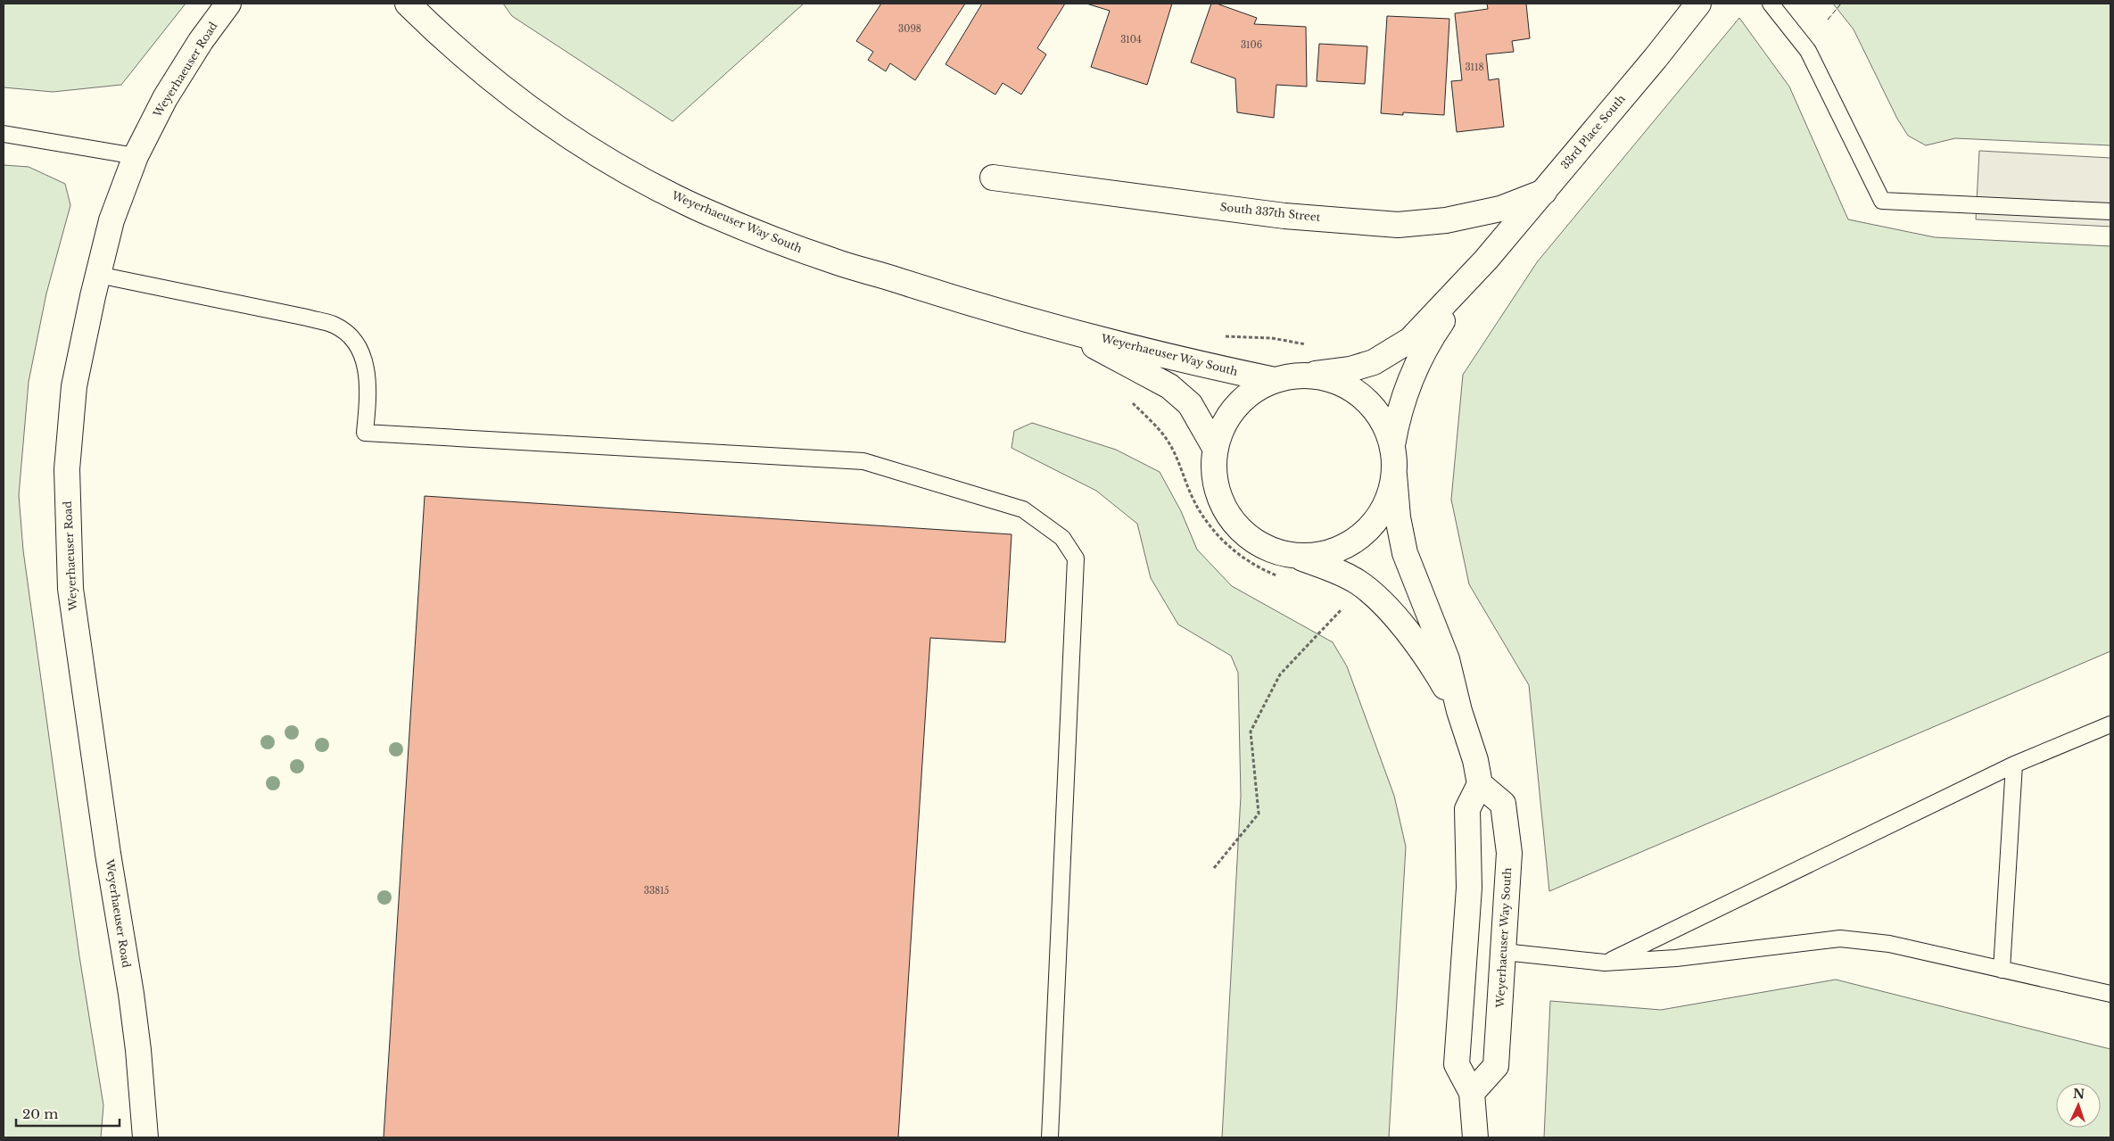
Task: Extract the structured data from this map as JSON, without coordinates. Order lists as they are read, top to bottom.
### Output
{
  "streets": {
    "street": [
      "Weyerhaeuser Road",
      "33rd Place South",
      "South 337th Street",
      "Weyerhaeuser Way South"
    ]
  },
  "crossings": [
    ["33rd Place South", "South 337th Street"],
    ["33rd Place South", "Weyerhaeuser Way South"]
  ],
  "house_numbers": [
    "3098",
    "3104",
    "3106",
    "3118",
    "33815"
  ],
  "scale_bar": "20 m",
  "north": "top"
}
